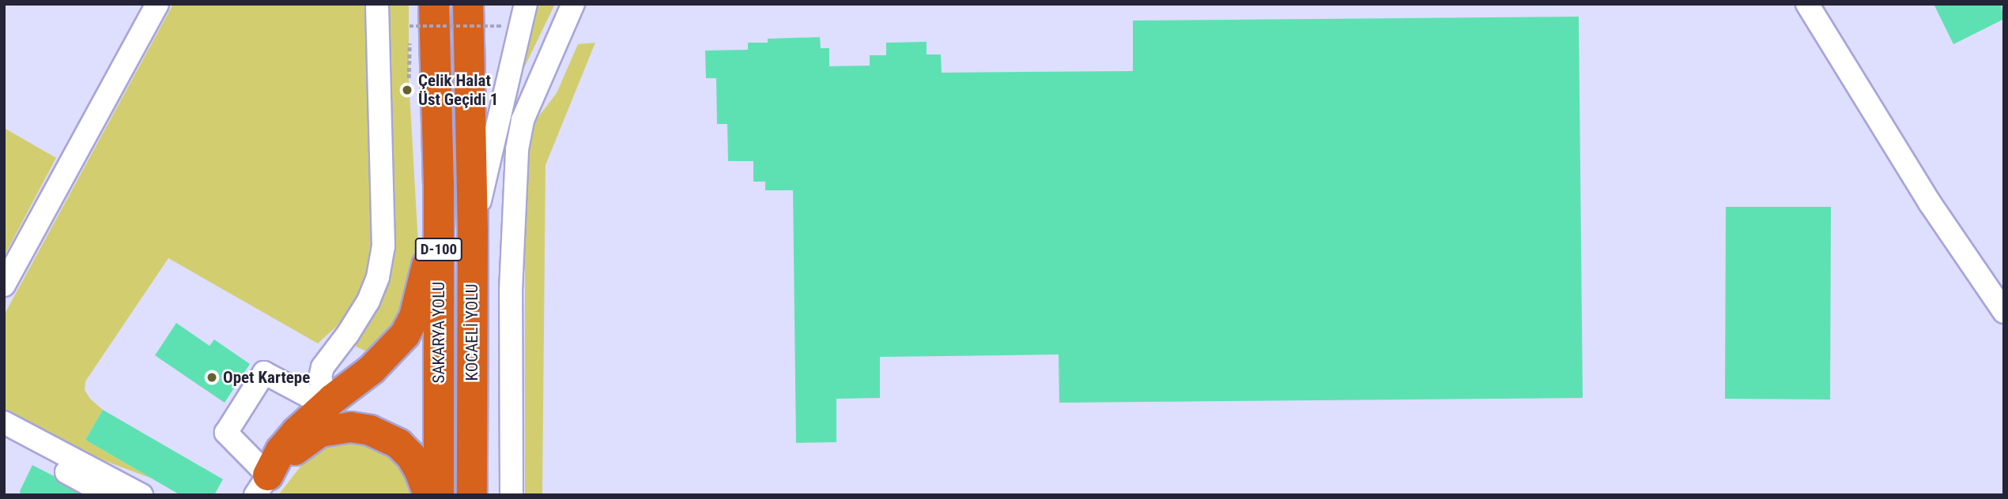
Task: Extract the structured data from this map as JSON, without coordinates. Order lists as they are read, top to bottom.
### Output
{
  "streets": {
    "highway": ["D-100", "SAKARYA YOLU", "KOCAELİ YOLU"]
  },
  "places": ["Çelik Halat Üst Geçidi 1", "Opet Kartepe"]
}
